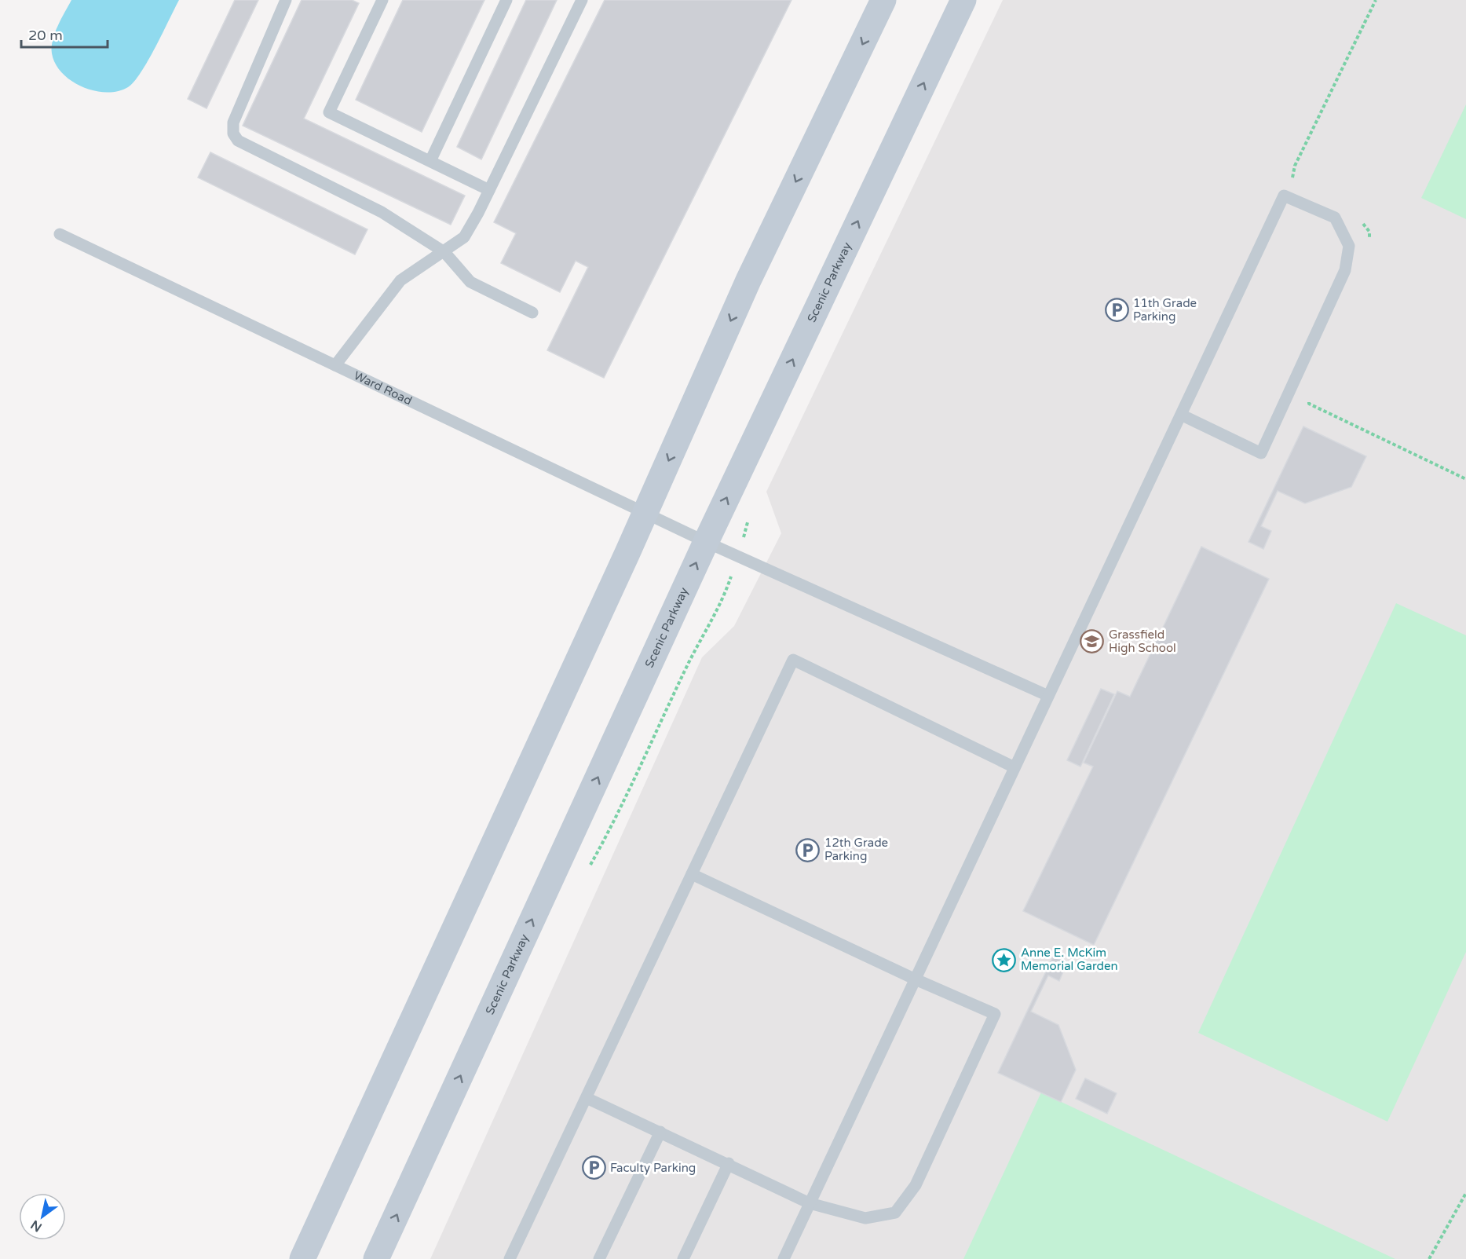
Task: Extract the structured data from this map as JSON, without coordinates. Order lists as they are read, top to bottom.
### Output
{
  "streets": {
    "street": ["Scenic Parkway"],
    "lane": ["Ward Road"]
  },
  "crossings": [
    ["Scenic Parkway", "Ward Road"]
  ],
  "places": {
    "parking": ["11th Grade Parking", "12th Grade Parking", "Faculty Parking"],
    "school or university": ["Grassfield High School"],
    "place": ["Anne E. McKim Memorial Garden"]
  },
  "scale_bar": "20 m",
  "north": "bottom left"
}
